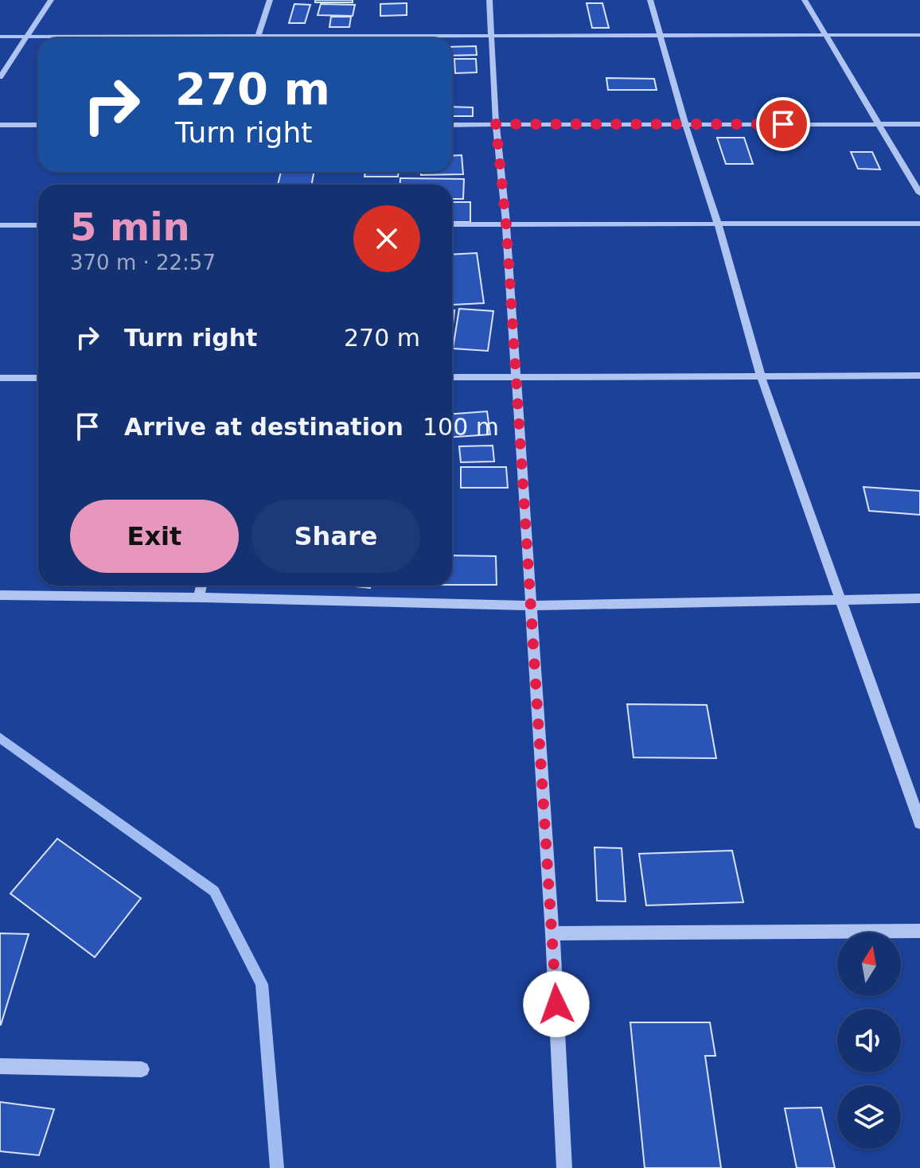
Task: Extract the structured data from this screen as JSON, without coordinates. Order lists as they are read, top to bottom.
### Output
{
  "north": "top",
  "page": {
    "turn": ["270 m", "Turn right"],
    "heading": ["5 min", "370 m · 22:57"],
    "list": [
      {
        "name": "Turn right",
        "value": "270 m"
      },
      {
        "name": "Arrive at destination",
        "value": "100 m"
      }
    ],
    "buttons": ["Exit", "Share"]
  }
}
